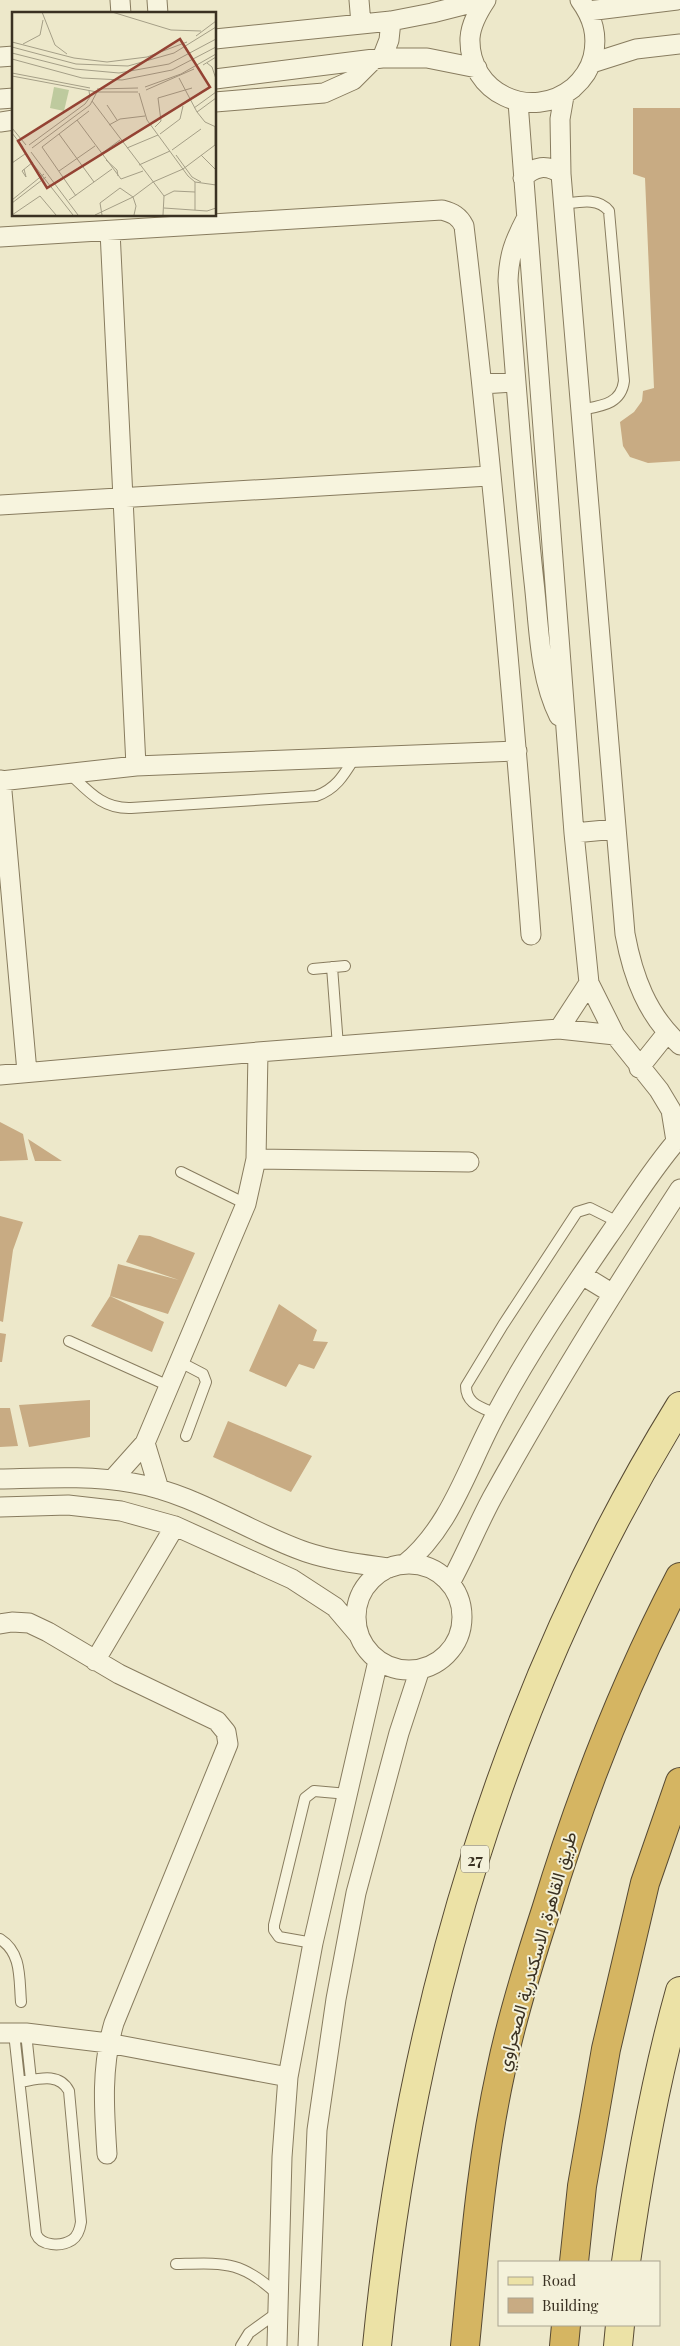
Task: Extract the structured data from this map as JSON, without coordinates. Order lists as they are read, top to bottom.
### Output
{
  "streets": {
    "highway": ["طريق القاهرة, الاسكندرية الصحراوي"],
    "main road": ["27"]
  },
  "legend": ["Road", "Building"]
}
